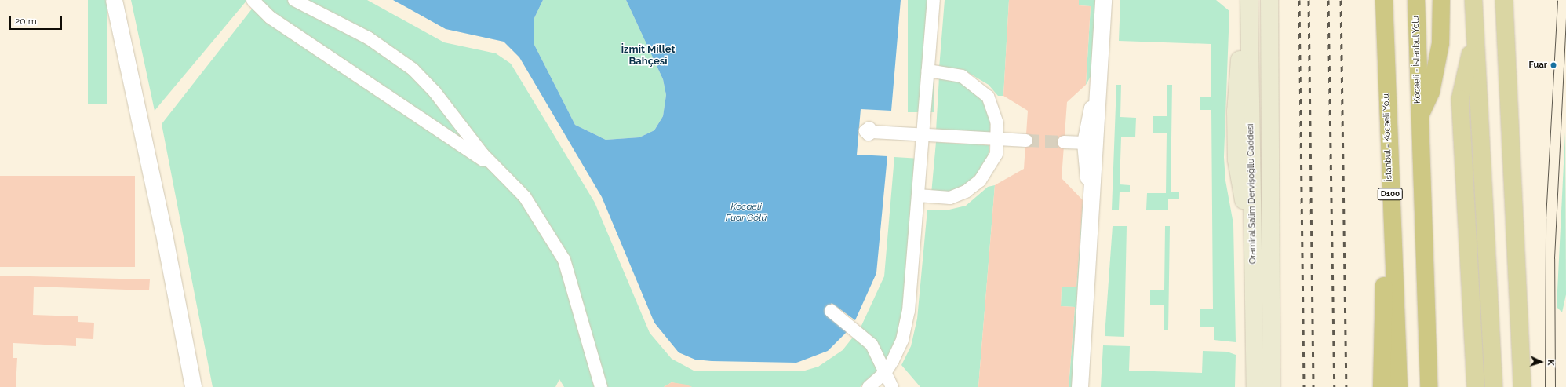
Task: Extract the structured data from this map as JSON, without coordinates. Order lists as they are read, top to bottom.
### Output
{
  "streets": {
    "highway": ["Kocaeli - İstanbul Yolu", "İstanbul - Kocaeli Yolu", "D100"],
    "main road": ["Oramiral Salim Dervişoğllu Caddesi"]
  },
  "districts": ["İzmit Millet Bahçesi"],
  "water": ["Kocaeli Fuar Gölü"],
  "places": ["Fuar"],
  "scale_bar": "20 m",
  "north": "right"
}
